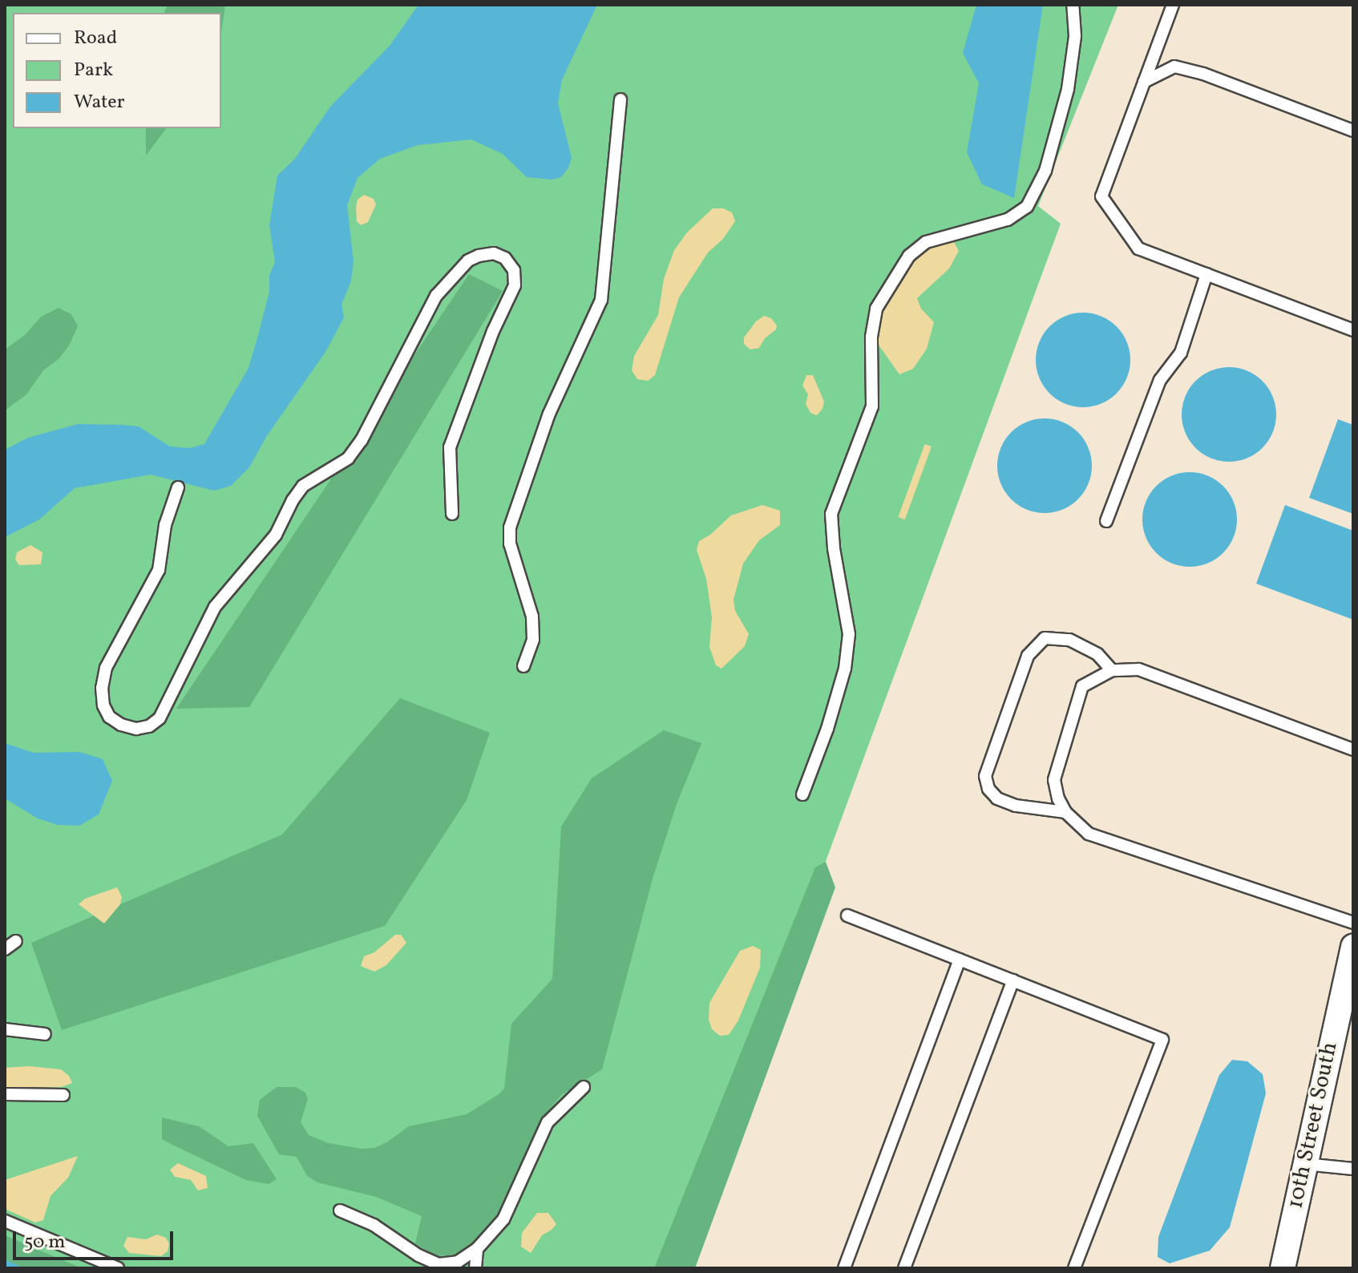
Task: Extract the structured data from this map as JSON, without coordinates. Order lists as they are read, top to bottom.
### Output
{
  "streets": {
    "street": ["10th Street South"]
  },
  "legend": ["Road", "Park", "Water"],
  "scale_bar": "50 m"
}
